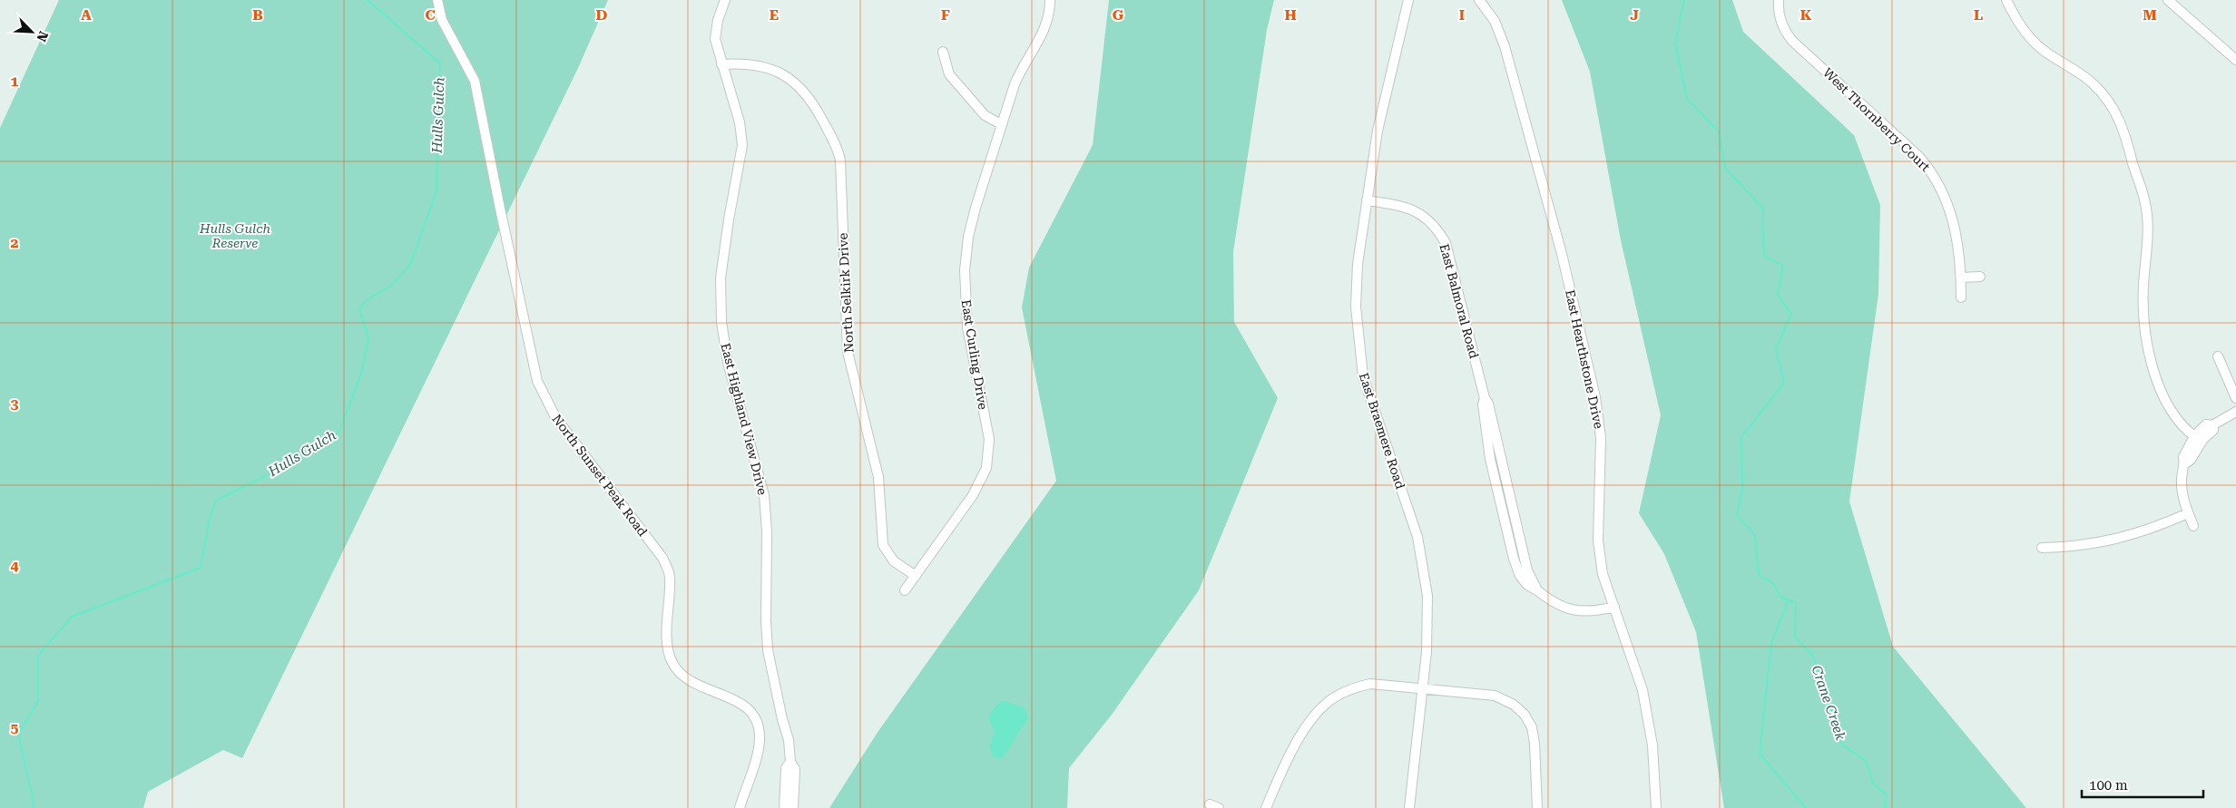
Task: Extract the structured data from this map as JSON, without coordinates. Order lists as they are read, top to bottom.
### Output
{
  "streets": {
    "street": [
      "West Thornberry Court",
      "North Selkirk Drive",
      "East Balmoral Road",
      "East Curling Drive",
      "East Hearthstone Drive",
      "East Highland View Drive",
      "East Braemere Road",
      "North Sunset Peak Road"
    ]
  },
  "crossings": [
    ["North Selkirk Drive", "East Curling Drive"],
    ["North Selkirk Drive", "East Highland View Drive"],
    ["East Balmoral Road", "East Hearthstone Drive"],
    ["East Balmoral Road", "East Braemere Road"]
  ],
  "water": ["Hulls Gulch", "Crane Creek"],
  "parks": ["Hulls Gulch Reserve"],
  "scale_bar": "100 m",
  "north": "bottom right",
  "grid": {
    "columns": [
      "A",
      "B",
      "C",
      "D",
      "E",
      "F",
      "G",
      "H",
      "I",
      "J",
      "K",
      "L",
      "M"
    ],
    "rows": [
      "1",
      "2",
      "3",
      "4",
      "5"
    ]
  }
}
